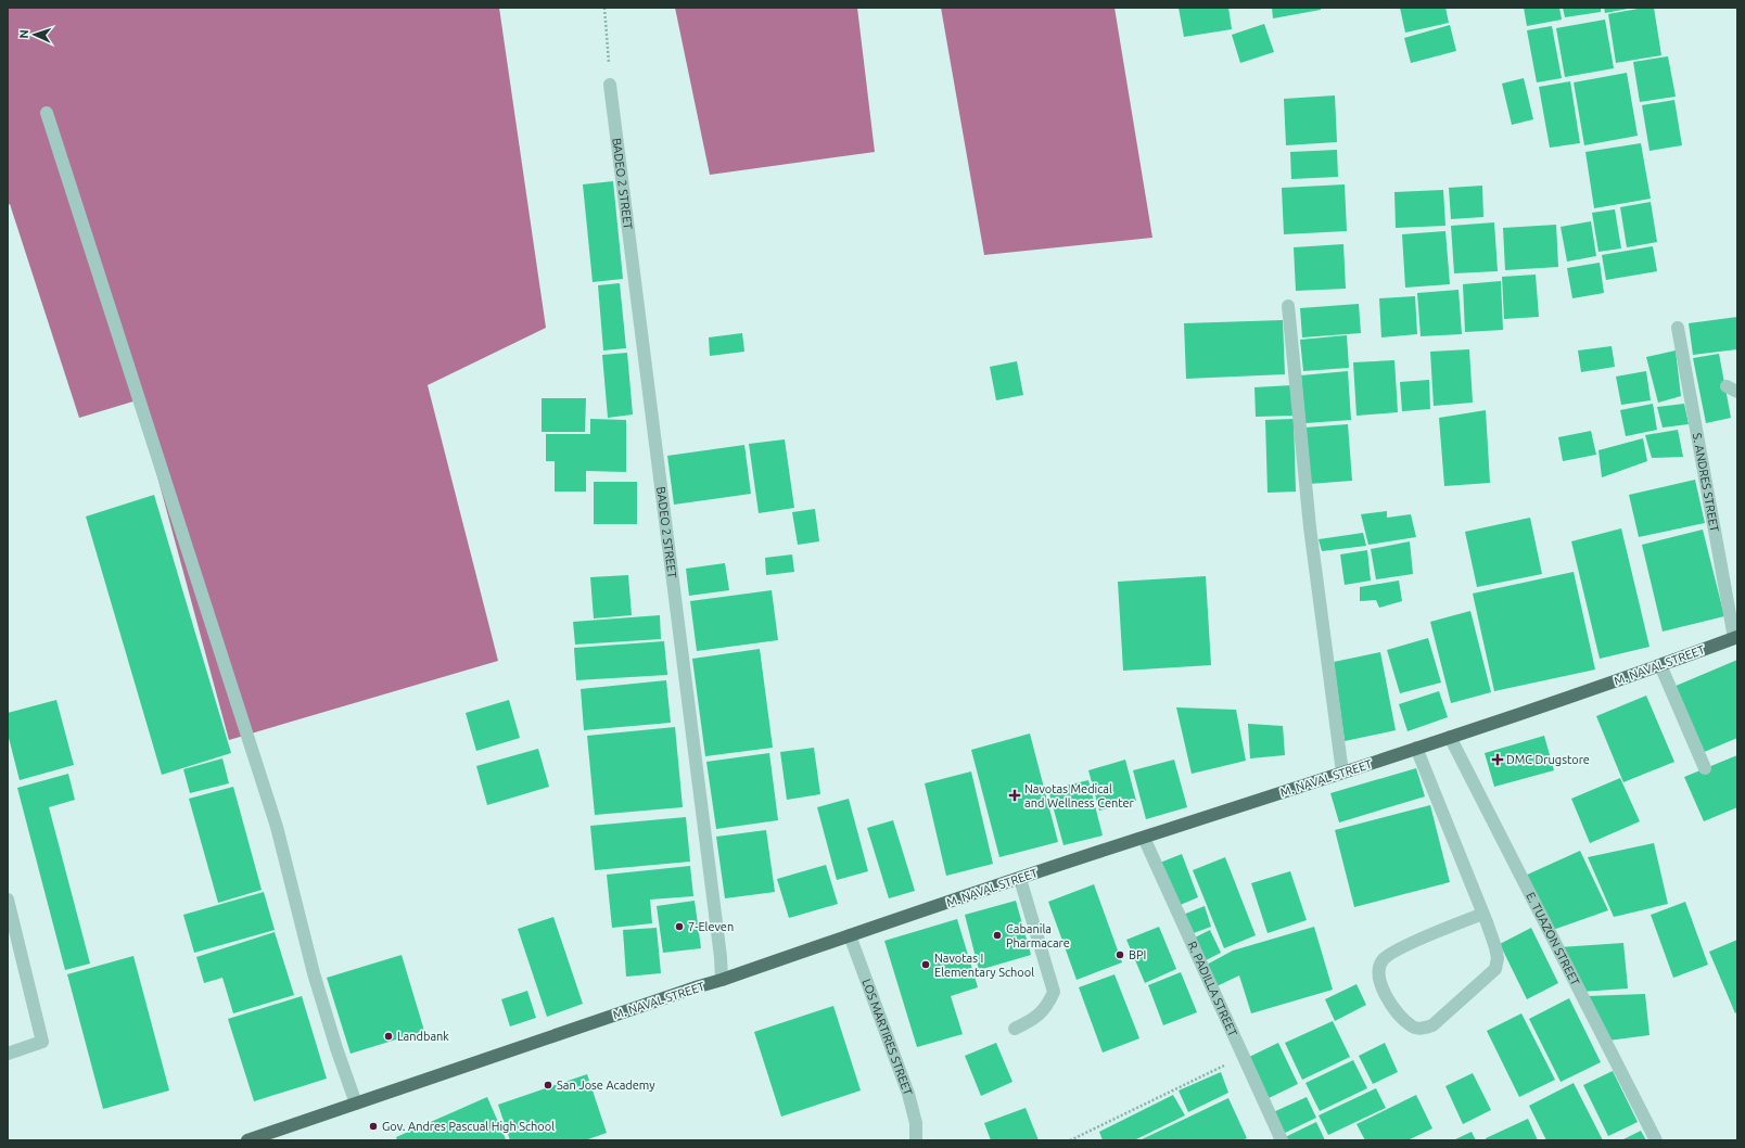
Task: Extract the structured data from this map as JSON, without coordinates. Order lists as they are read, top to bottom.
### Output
{
  "streets": {
    "main road": ["M. NAVAL STREET"],
    "street": [
      "BADEO 2 STREET",
      "S. ANDRES STREET",
      "E. TUAZON STREET",
      "R. PADILLA STREET",
      "LOS MARTIRES STREET"
    ]
  },
  "crossings": [
    ["BADEO 2 STREET", "M. NAVAL STREET"],
    ["S. ANDRES STREET", "M. NAVAL STREET"],
    ["M. NAVAL STREET", "E. TUAZON STREET"],
    ["M. NAVAL STREET", "R. PADILLA STREET"],
    ["M. NAVAL STREET", "LOS MARTIRES STREET"]
  ],
  "places": {
    "health": ["DMC Drugstore", "Navotas Medical and Wellness Center"],
    "other": [
      "7-Eleven",
      "Cabanila Pharmacare",
      "BPI",
      "Navotas I Elementary School",
      "Landbank",
      "San Jose Academy",
      "Gov. Andres Pascual High School"
    ]
  },
  "north": "left"
}
